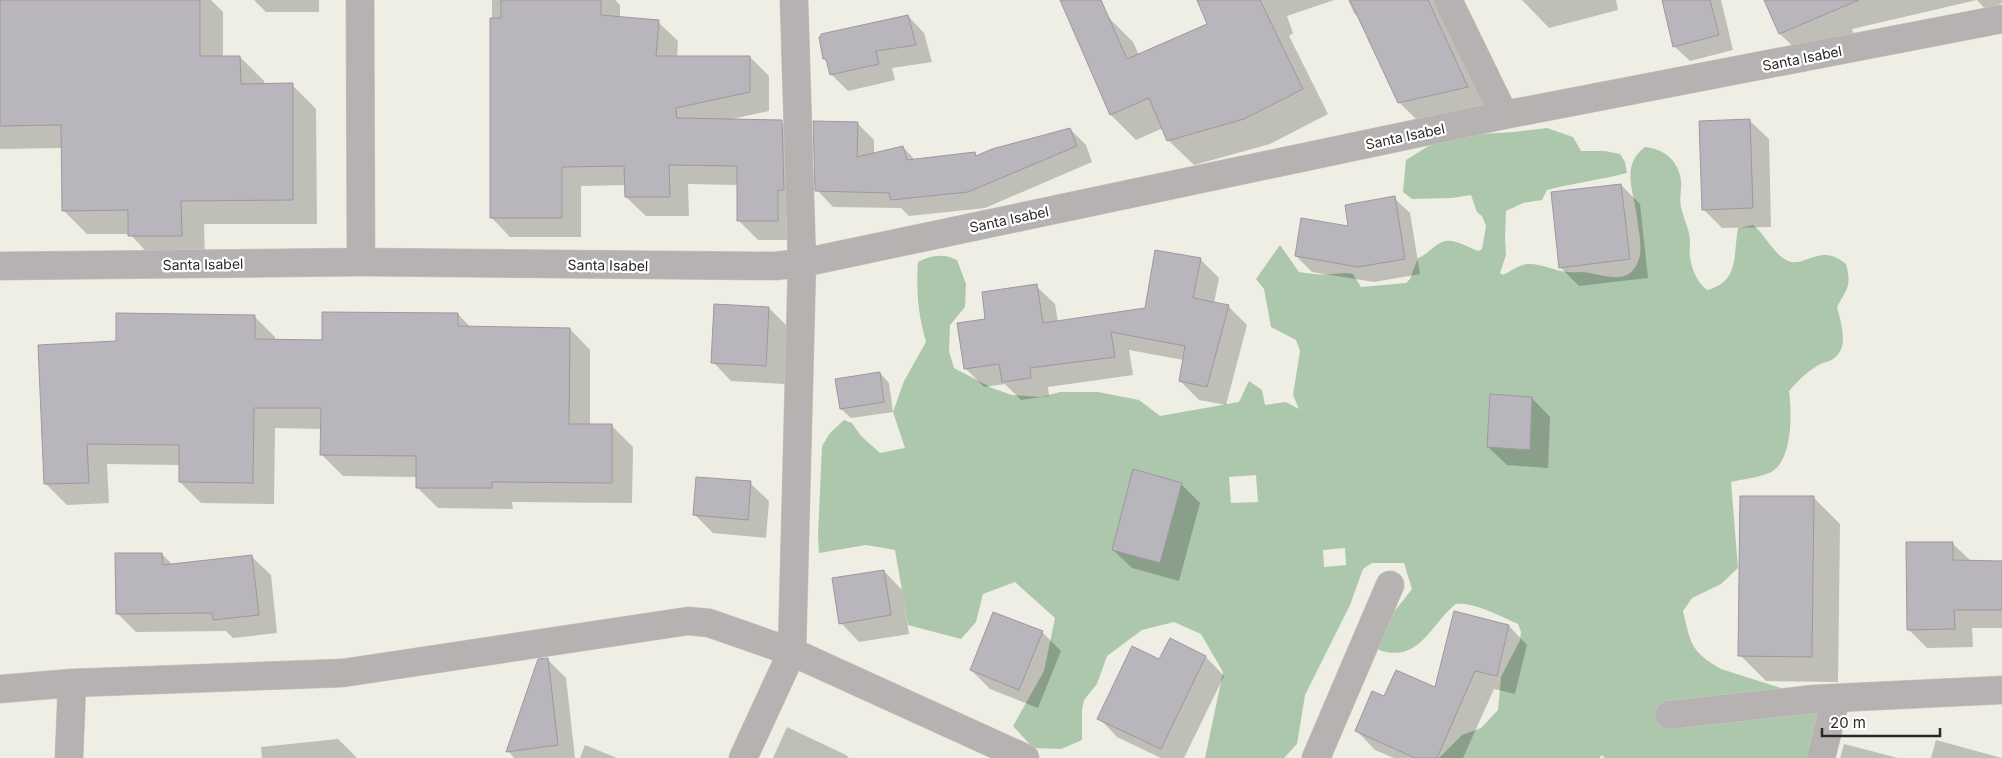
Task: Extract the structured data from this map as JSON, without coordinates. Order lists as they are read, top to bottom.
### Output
{
  "streets": {
    "street": ["Santa Isabel"]
  },
  "scale_bar": "20 m"
}
